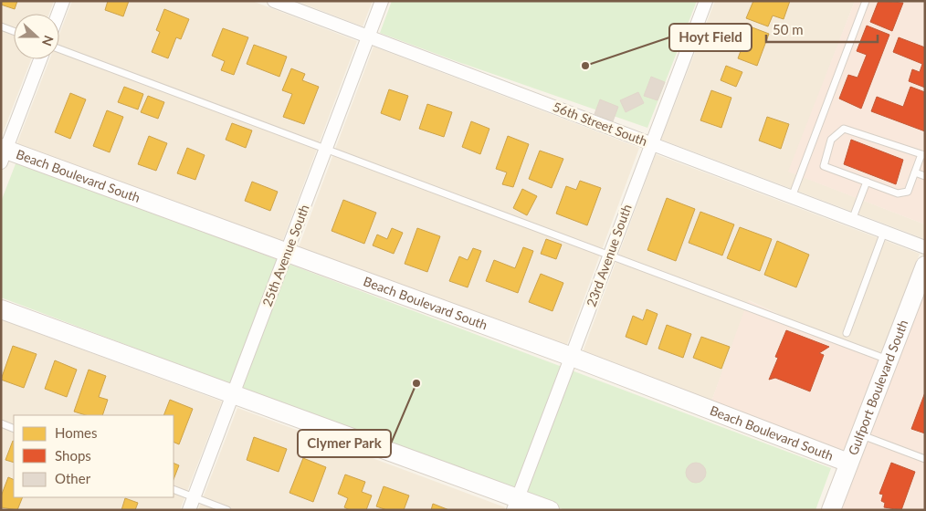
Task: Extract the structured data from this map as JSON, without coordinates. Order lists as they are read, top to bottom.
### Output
{
  "streets": {
    "street": [
      "56th Street South",
      "Beach Boulevard South",
      "25th Avenue South",
      "23rd Avenue South",
      "Gulfport Boulevard South"
    ]
  },
  "crossings": [
    ["56th Street South", "25th Avenue South"],
    ["56th Street South", "23rd Avenue South"],
    ["Beach Boulevard South", "25th Avenue South"],
    ["Beach Boulevard South", "23rd Avenue South"],
    ["Beach Boulevard South", "Gulfport Boulevard South"]
  ],
  "places": ["Hoyt Field", "Clymer Park"],
  "legend": ["Homes", "Shops", "Other"],
  "scale_bar": "50 m",
  "north": "right"
}
